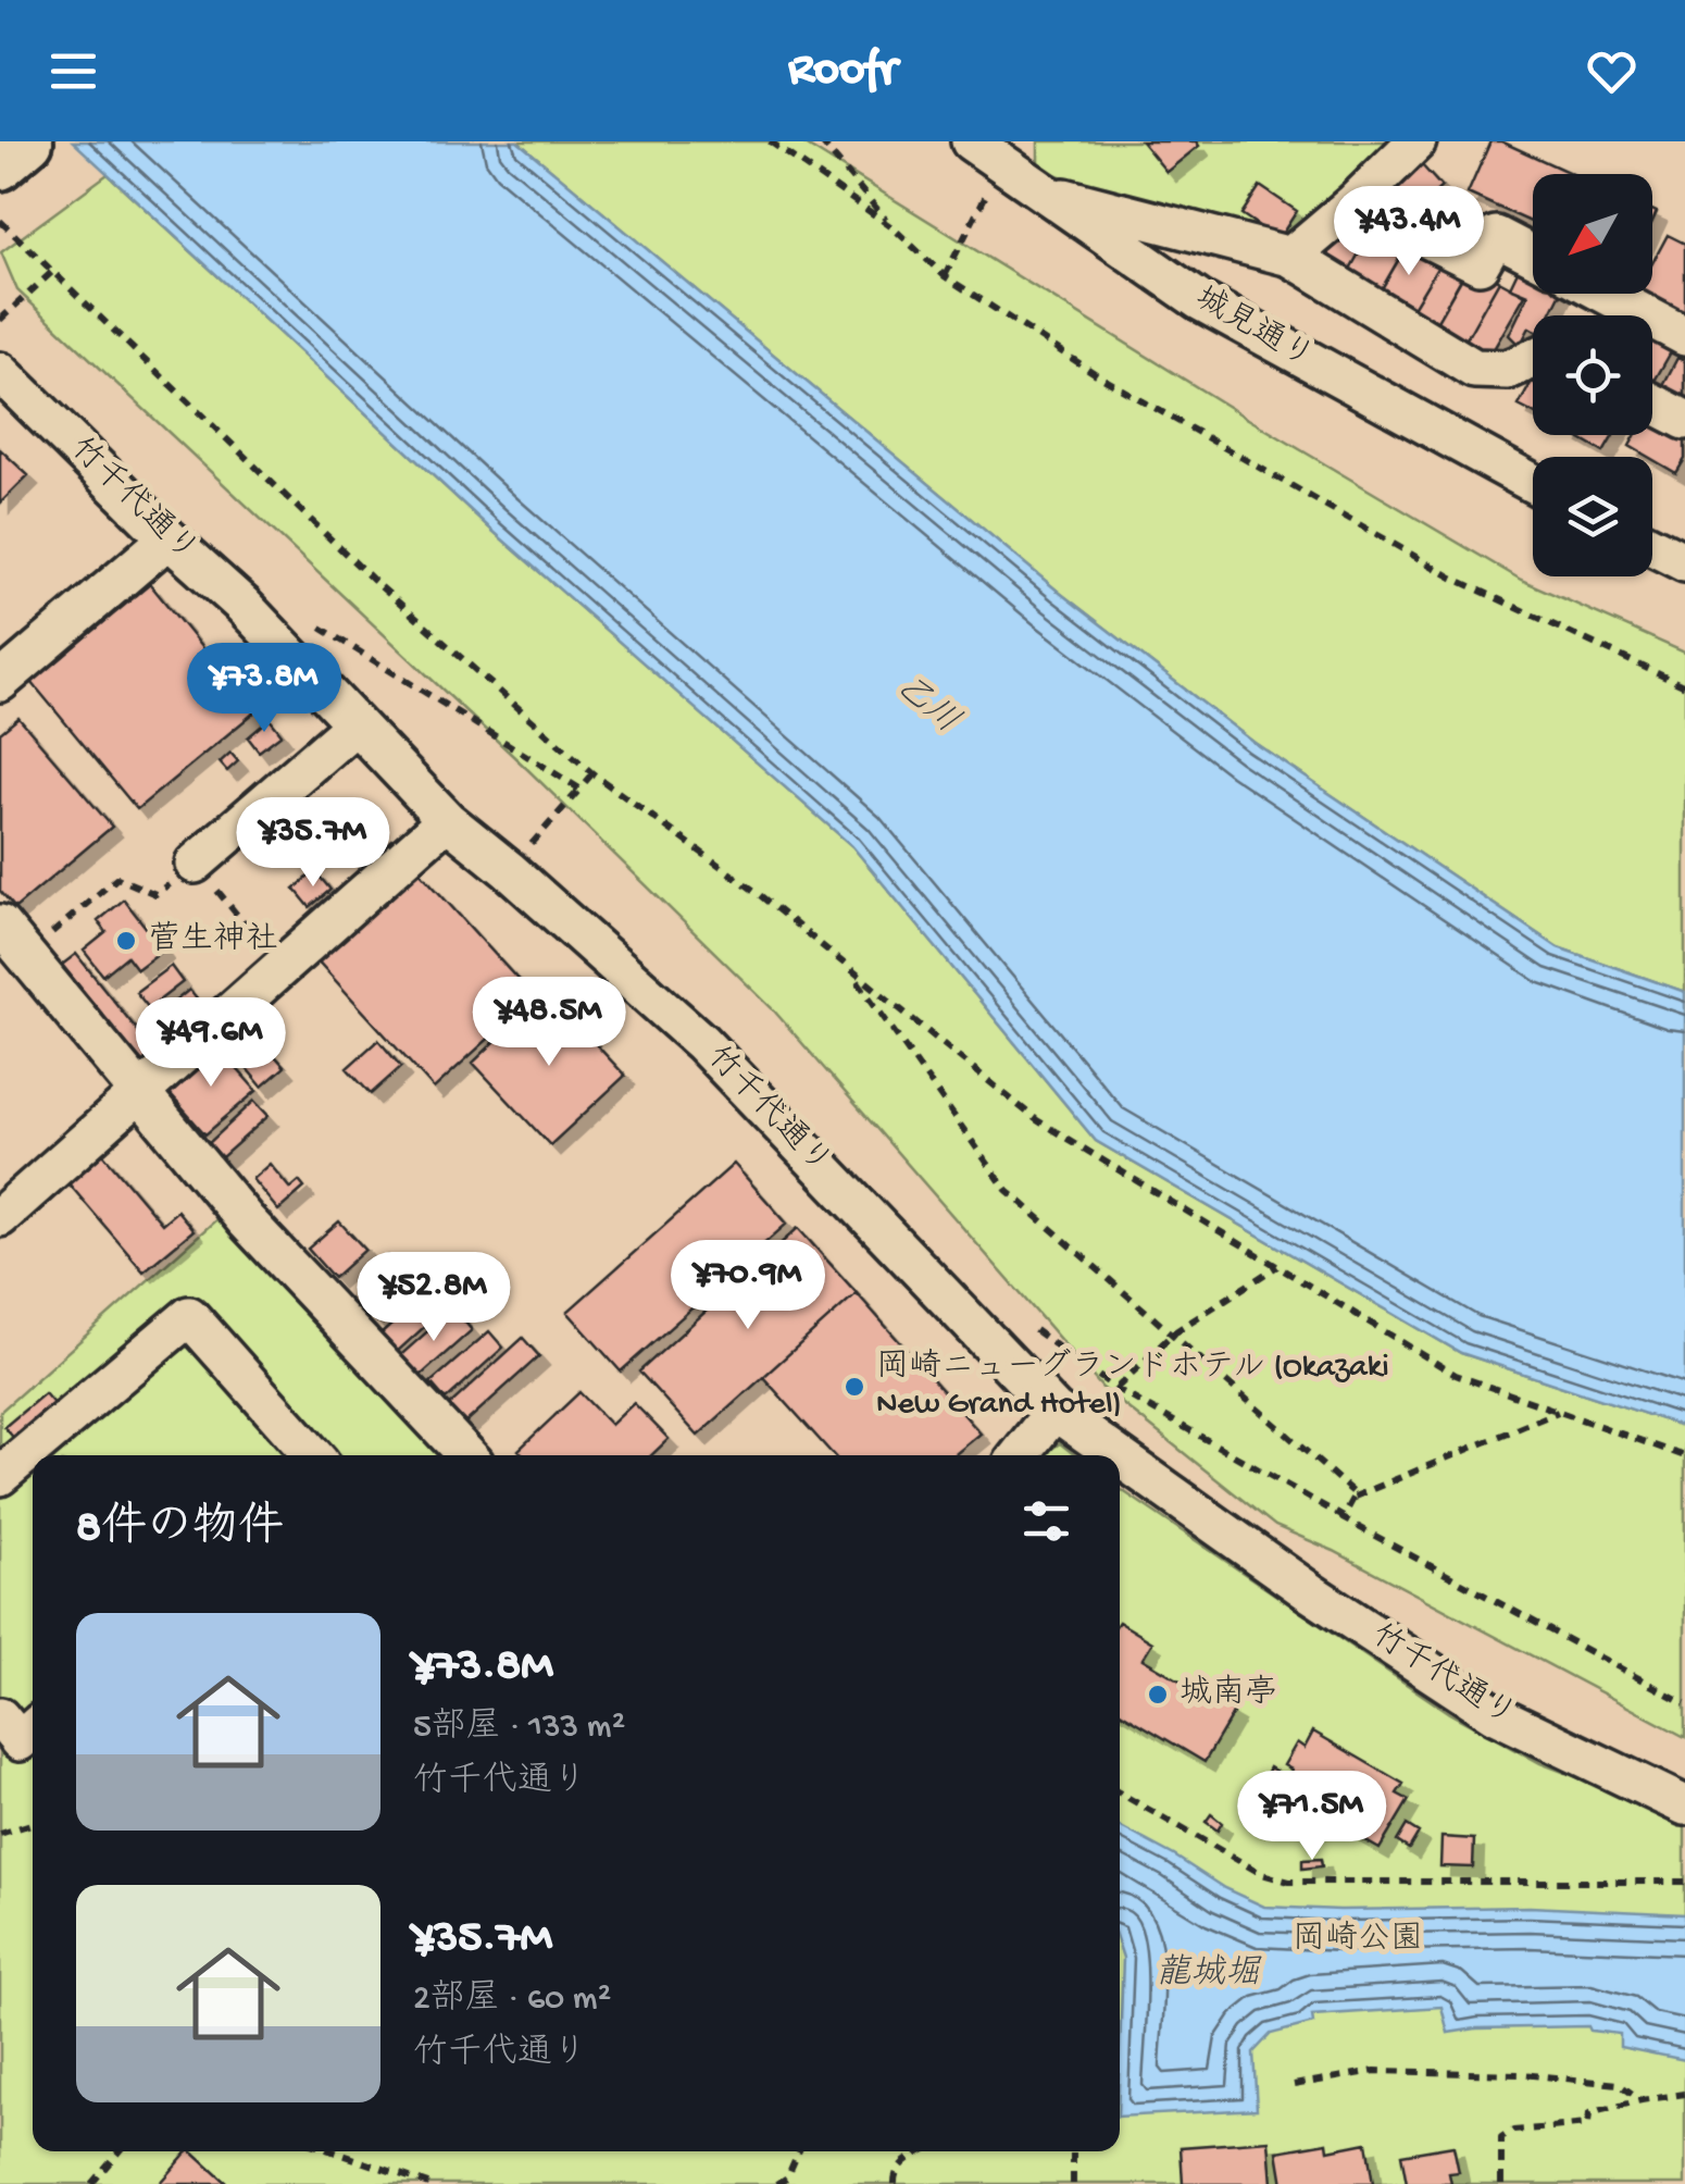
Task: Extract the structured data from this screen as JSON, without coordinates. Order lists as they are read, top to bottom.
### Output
{
  "streets": {
    "street": ["城見通り", "竹千代通り"]
  },
  "water": ["乙川", "龍城堀"],
  "parks": ["岡崎公園"],
  "places": ["菅生神社", "岡崎ニューグランドホテル (Okazaki New Grand Hotel)", "城南亭"],
  "north": "bottom left",
  "page": {
    "header": "Roofr",
    "price": [
      "¥43.4M",
      "¥73.8M",
      "¥35.7M",
      "¥48.5M",
      "¥49.6M",
      "¥70.9M",
      "¥52.8M",
      "¥71.5M"
    ],
    "heading": "8件の物件",
    "list": [
      {
        "name": "¥73.8M",
        "note": "5部屋 · 133 m² · 竹千代通り"
      },
      {
        "name": "¥35.7M",
        "note": "2部屋 · 60 m² · 竹千代通り"
      }
    ]
  }
}
